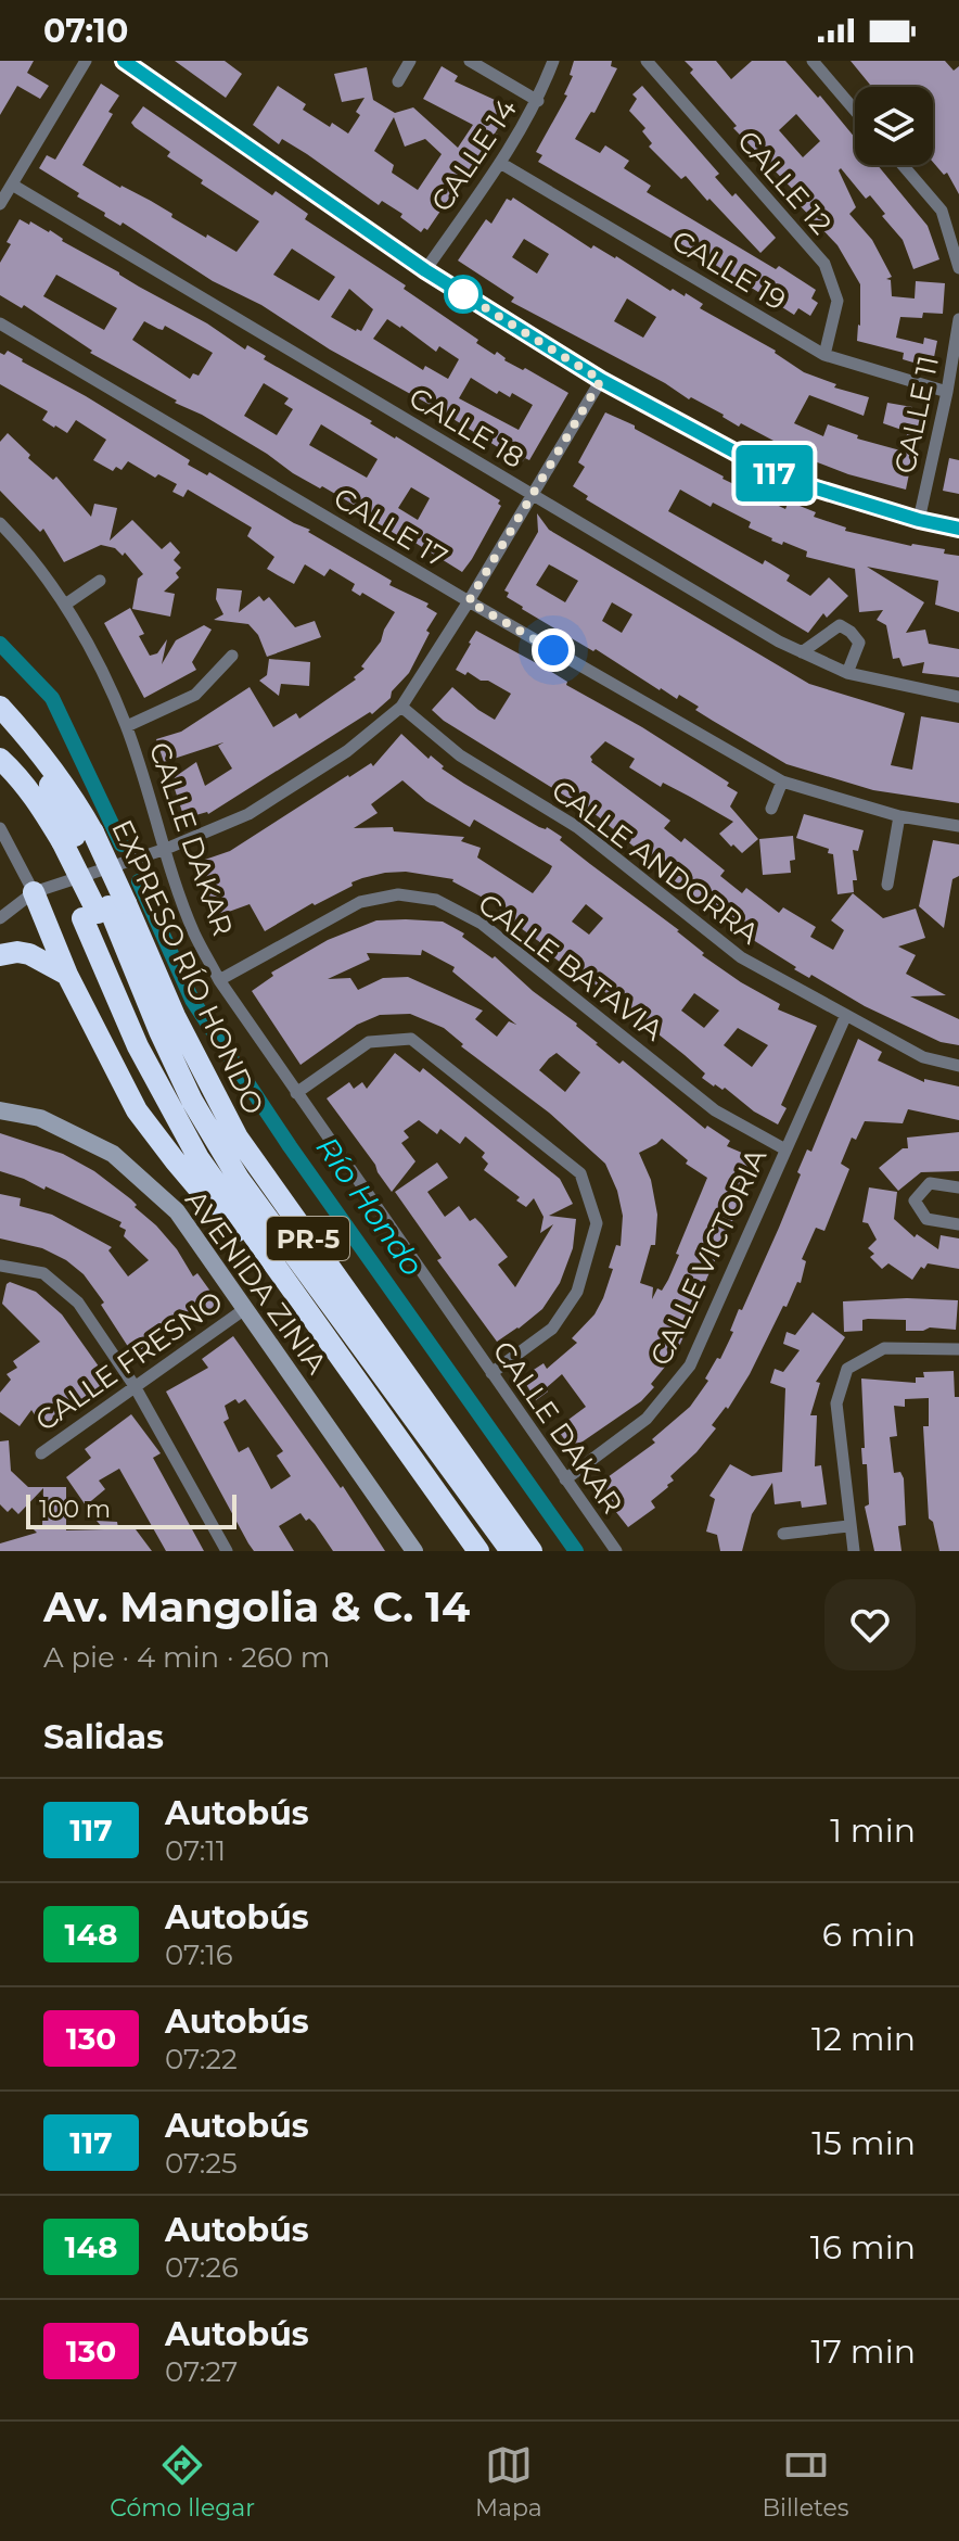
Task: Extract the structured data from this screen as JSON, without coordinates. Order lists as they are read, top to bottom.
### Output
{
  "streets": {
    "highway": ["EXPRESO RÍO HONDO", "PR-5"],
    "street": [
      "CALLE 14",
      "CALLE 12",
      "CALLE 19",
      "CALLE 11",
      "CALLE 18",
      "CALLE 17",
      "CALLE DAKAR",
      "CALLE ANDORRA",
      "CALLE BATAVIA",
      "CALLE VICTORIA",
      "AVENIDA ZINIA",
      "CALLE FRESNO"
    ]
  },
  "crossings": [
    ["CALLE 14", "CALLE 19"],
    ["CALLE 12", "CALLE 19"],
    ["CALLE 19", "CALLE 11"],
    ["CALLE DAKAR", "CALLE BATAVIA"],
    ["CALLE DAKAR", "CALLE VICTORIA"],
    ["CALLE ANDORRA", "CALLE VICTORIA"],
    ["CALLE BATAVIA", "CALLE VICTORIA"],
    ["AVENIDA ZINIA", "CALLE FRESNO"]
  ],
  "water": ["Río Hondo"],
  "lines": ["bus line 117"],
  "scale_bar": "100 m",
  "page": {
    "status": "07:10",
    "on_map": "117",
    "scale": "100 m",
    "heading": [
      ["Av. Mangolia & C. 14", "A pie · 4 min · 260 m"],
      "Salidas"
    ],
    "list": [
      {
        "mark": "117",
        "name": "Autobús",
        "note": "07:11",
        "value": "1 min"
      },
      {
        "mark": "148",
        "name": "Autobús",
        "note": "07:16",
        "value": "6 min"
      },
      {
        "mark": "130",
        "name": "Autobús",
        "note": "07:22",
        "value": "12 min"
      },
      {
        "mark": "117",
        "name": "Autobús",
        "note": "07:25",
        "value": "15 min"
      },
      {
        "mark": "148",
        "name": "Autobús",
        "note": "07:26",
        "value": "16 min"
      },
      {
        "mark": "130",
        "name": "Autobús",
        "note": "07:27",
        "value": "17 min"
      }
    ],
    "tabs": ["Cómo llegar", "Mapa", "Billetes"]
  }
}
